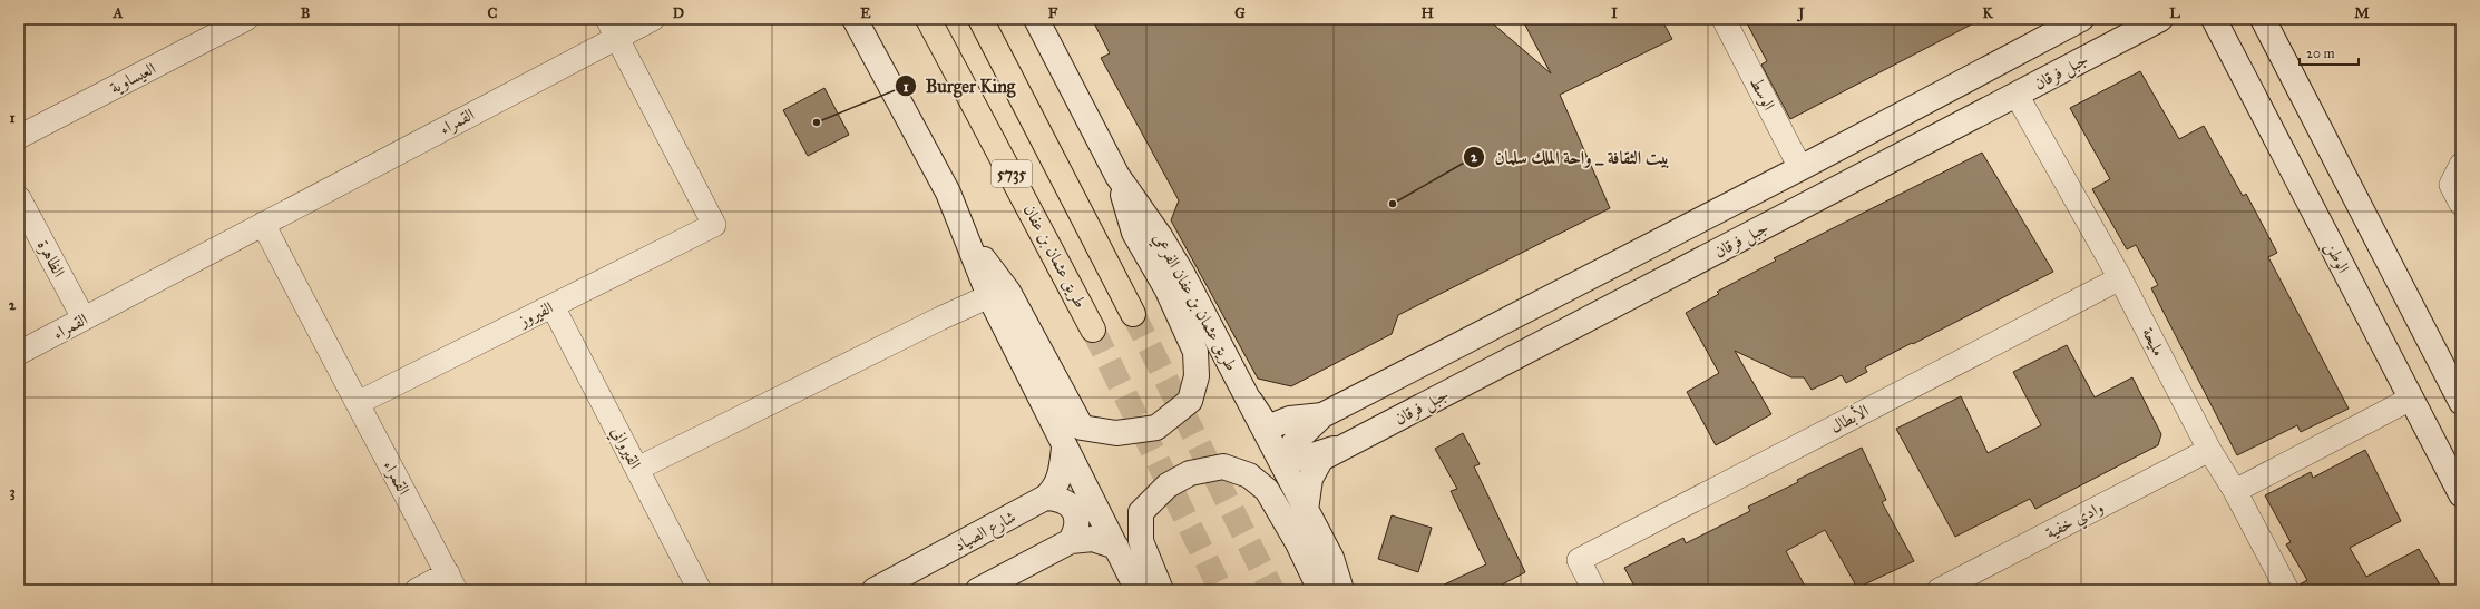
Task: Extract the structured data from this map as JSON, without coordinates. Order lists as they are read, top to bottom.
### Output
{
  "streets": {
    "main road": ["5735", "طريق عثمان بن عفان"],
    "street": [
      "جبل فرقان",
      "العيساوية",
      "الوسط",
      "القمراء",
      "الوطن",
      "الظاهرة",
      "طريق عثمان بن عفان الفرعي",
      "الفيروز",
      "مليحة",
      "الأبطال",
      "القيرواني",
      "وادي خفية",
      "شارع الصياد"
    ]
  },
  "crossings": [
    ["جبل فرقان", "طريق عثمان بن عفان الفرعي"],
    ["جبل فرقان", "مليحة"],
    ["القمراء", "الظاهرة"],
    ["القمراء", "الفيروز"],
    ["الفيروز", "القيرواني"],
    ["مليحة", "الأبطال"],
    ["مليحة", "وادي خفية"]
  ],
  "places": ["Burger King", "بيت الثقافة _ واحة الملك سلمان"],
  "scale_bar": "20 m",
  "grid": {
    "columns": [
      "A",
      "B",
      "C",
      "D",
      "E",
      "F",
      "G",
      "H",
      "I",
      "J",
      "K",
      "L",
      "M"
    ],
    "rows": ["1", "2", "3"]
  }
}
